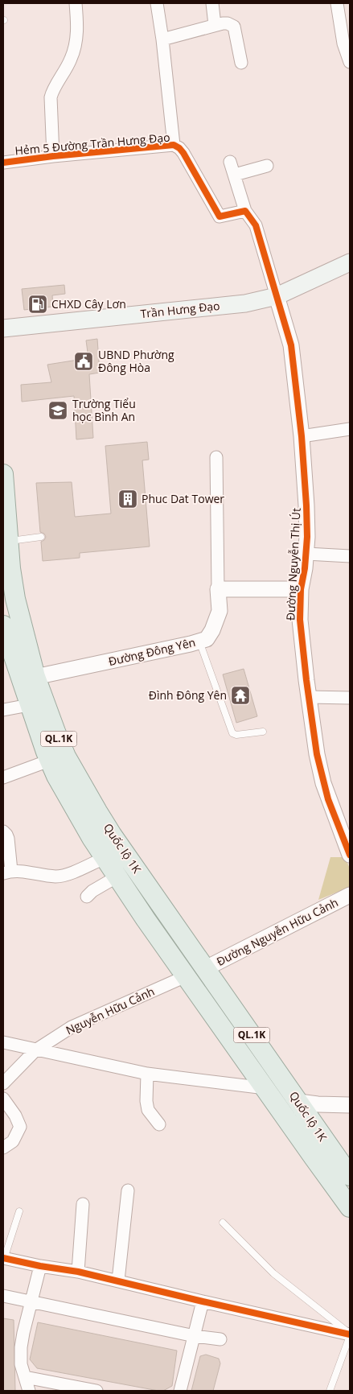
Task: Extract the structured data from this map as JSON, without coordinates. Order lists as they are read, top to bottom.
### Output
{
  "streets": {
    "main road": ["Trần Hưng Đạo", "QL.1K", "Quốc lộ 1K"],
    "street": [
      "Hẻm 5 Đường Trần Hưng Đạo",
      "Đường Nguyễn Thị Út",
      "Đường Đông Yên",
      "Đường Nguyễn Hữu Cảnh",
      "Nguyễn Hữu Cảnh"
    ]
  },
  "crossings": [
    ["Trần Hưng Đạo", "Đường Nguyễn Thị Út"],
    ["Đường Đông Yên", "Quốc lộ 1K"],
    ["Quốc lộ 1K", "Đường Nguyễn Hữu Cảnh"],
    ["Quốc lộ 1K", "Nguyễn Hữu Cảnh"]
  ],
  "places": {
    "fuel station": ["CHXD Cây Lơn"],
    "public building": ["UBND Phường Đông Hòa"],
    "school or university": ["Trường Tiểu học Bình An"],
    "building": ["Phuc Dat Tower"],
    "temple": ["Đình Đông Yên"]
  }
}
